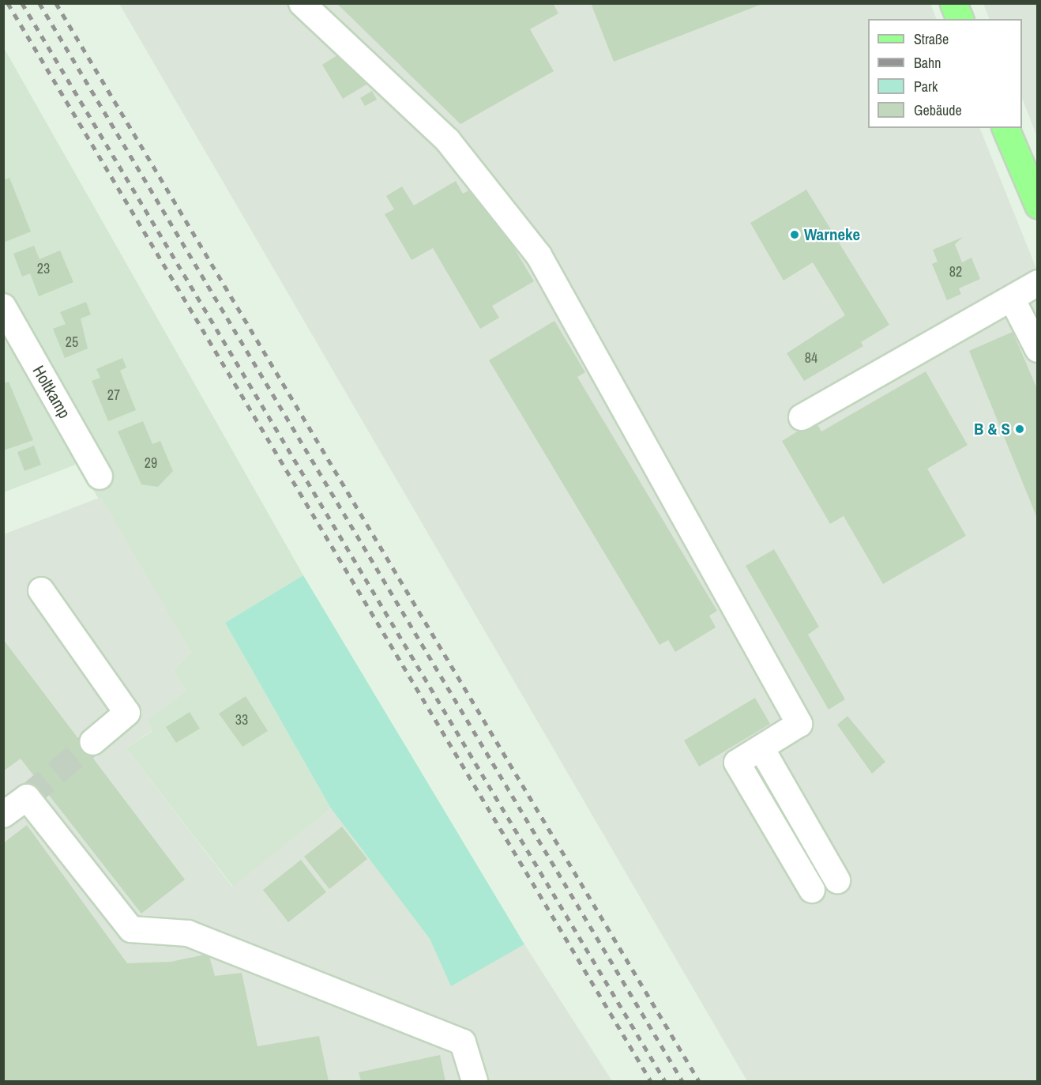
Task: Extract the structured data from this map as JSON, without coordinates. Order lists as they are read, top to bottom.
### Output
{
  "streets": {
    "street": ["Holtkamp"]
  },
  "places": ["Warneke", "B & S"],
  "house_numbers": [
    "23",
    "82",
    "25",
    "84",
    "27",
    "29",
    "33"
  ],
  "legend": [
    "Straße",
    "Bahn",
    "Park",
    "Gebäude"
  ]
}
